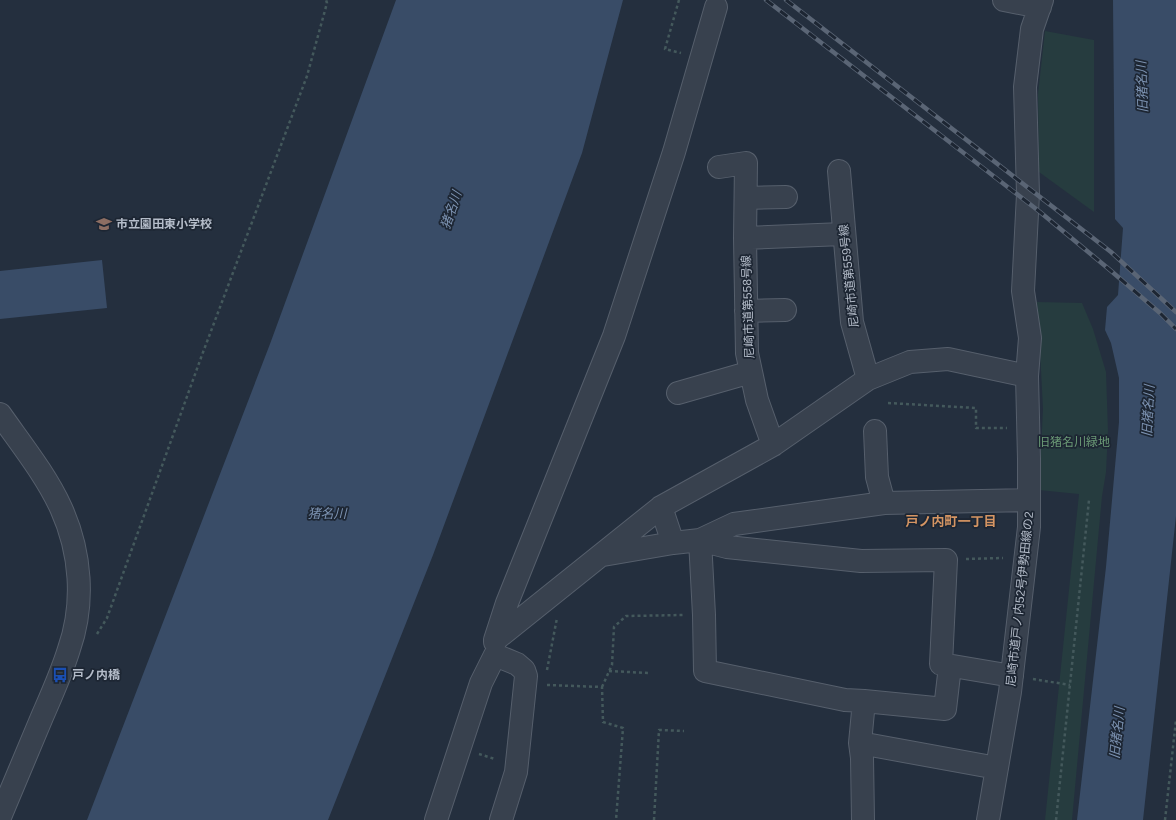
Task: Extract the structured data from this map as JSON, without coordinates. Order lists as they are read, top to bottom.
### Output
{
  "streets": {
    "street": ["尼崎市道第559号線", "尼崎市道第558号線", "尼崎市道戸ノ内52号伊勢田線の2"]
  },
  "crossings": [
    ["尼崎市道第559号線", "尼崎市道第558号線"]
  ],
  "districts": ["戸ノ内町一丁目"],
  "water": ["旧猪名川", "猪名川"],
  "parks": ["旧猪名川緑地"],
  "places": {
    "school or university": ["市立園田東小学校"],
    "bus stop": ["戸ノ内橋"]
  }
}
